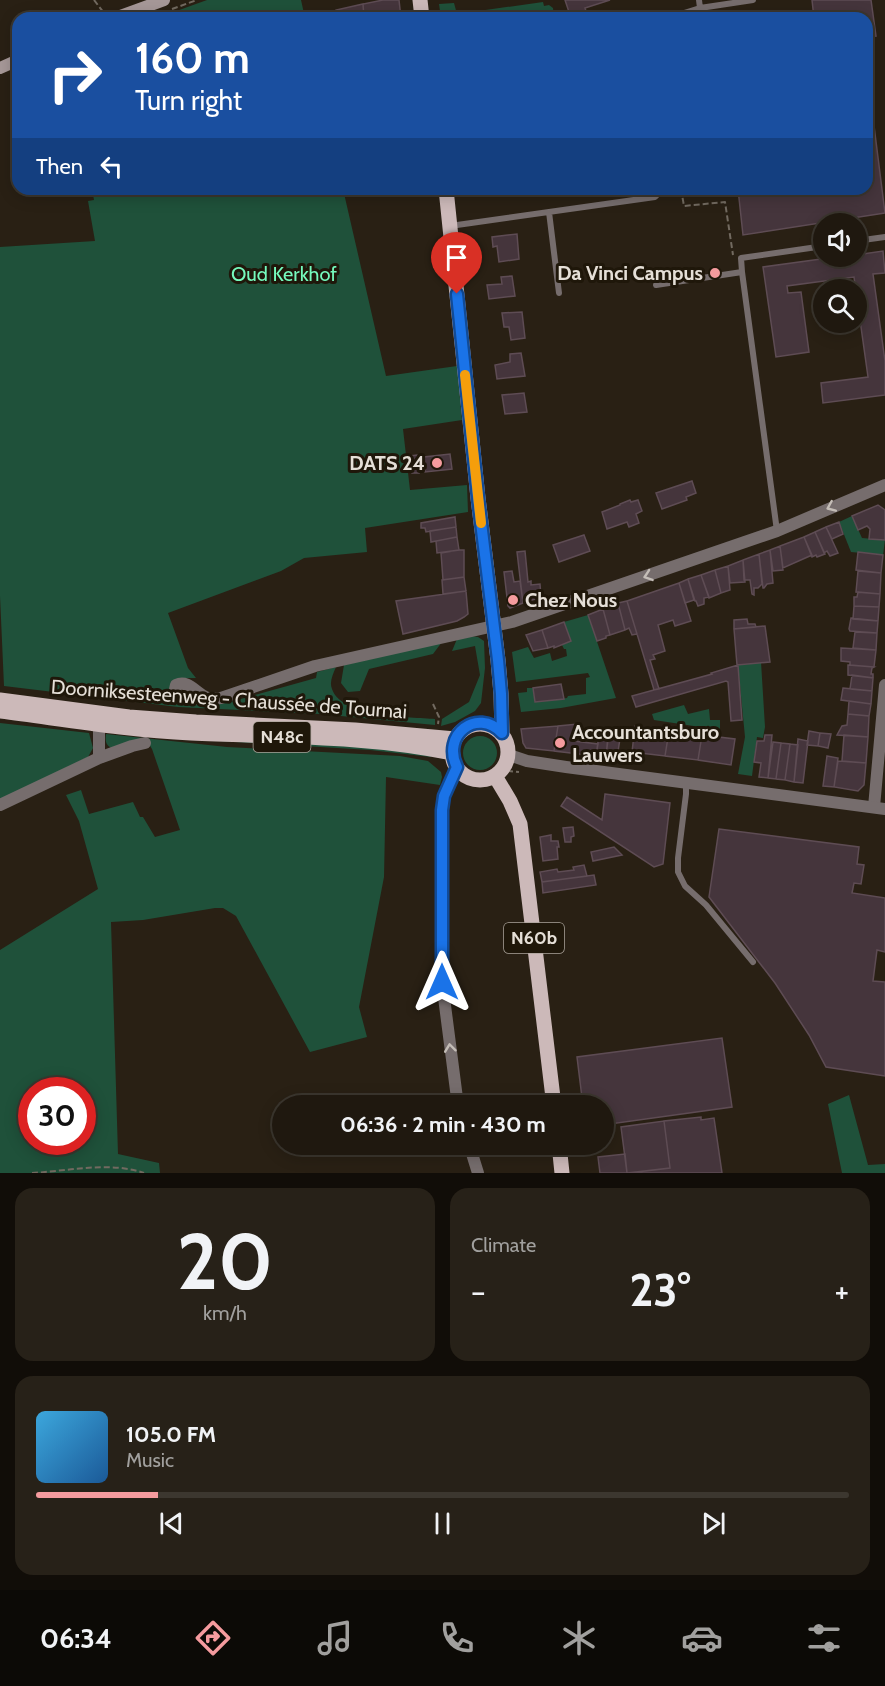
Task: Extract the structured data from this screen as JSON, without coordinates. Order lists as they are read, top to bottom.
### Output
{
  "streets": {
    "main road": ["Doorniksesteenweg - Chaussée de Tournai", "N48c", "N60b"]
  },
  "crossings": [
    ["Doorniksesteenweg - Chaussée de Tournai", "N60b"]
  ],
  "parks": ["Oud Kerkhof"],
  "places": [
    "Da Vinci Campus",
    "DATS 24",
    "Chez Nous",
    "Accountantsburo Lauwers"
  ],
  "page": {
    "turn": ["160 m", "Turn right"],
    "then": "Then",
    "limit": "30",
    "trip": "06:36 · 2 min · 430 m",
    "tile": [
      ["20", "km/h"],
      "Climate"
    ],
    "heat": ["−", "23°", "+"],
    "song": ["105.0 FM", "Music"],
    "tabs": "06:34"
  }
}
